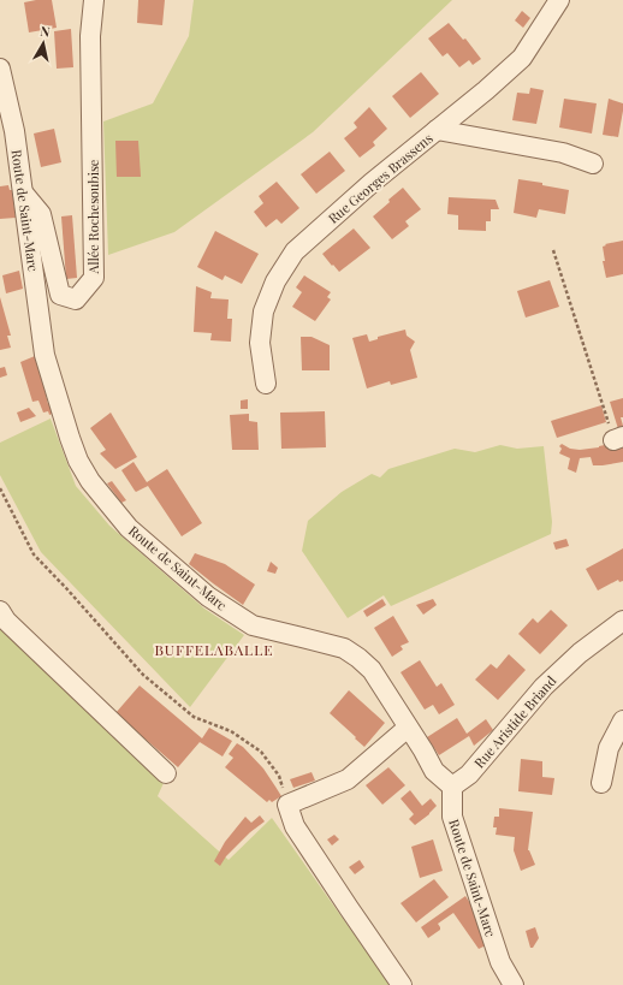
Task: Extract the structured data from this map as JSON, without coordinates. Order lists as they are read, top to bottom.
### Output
{
  "streets": {
    "street": [
      "Rue Georges Brassens",
      "Route de Saint-Marc",
      "Allée Rochesoubise",
      "Rue Aristide Briand"
    ]
  },
  "crossings": [
    ["Route de Saint-Marc", "Allée Rochesoubise"],
    ["Route de Saint-Marc", "Rue Aristide Briand"]
  ],
  "districts": ["BUFFELABALLE"],
  "north": "top"
}
